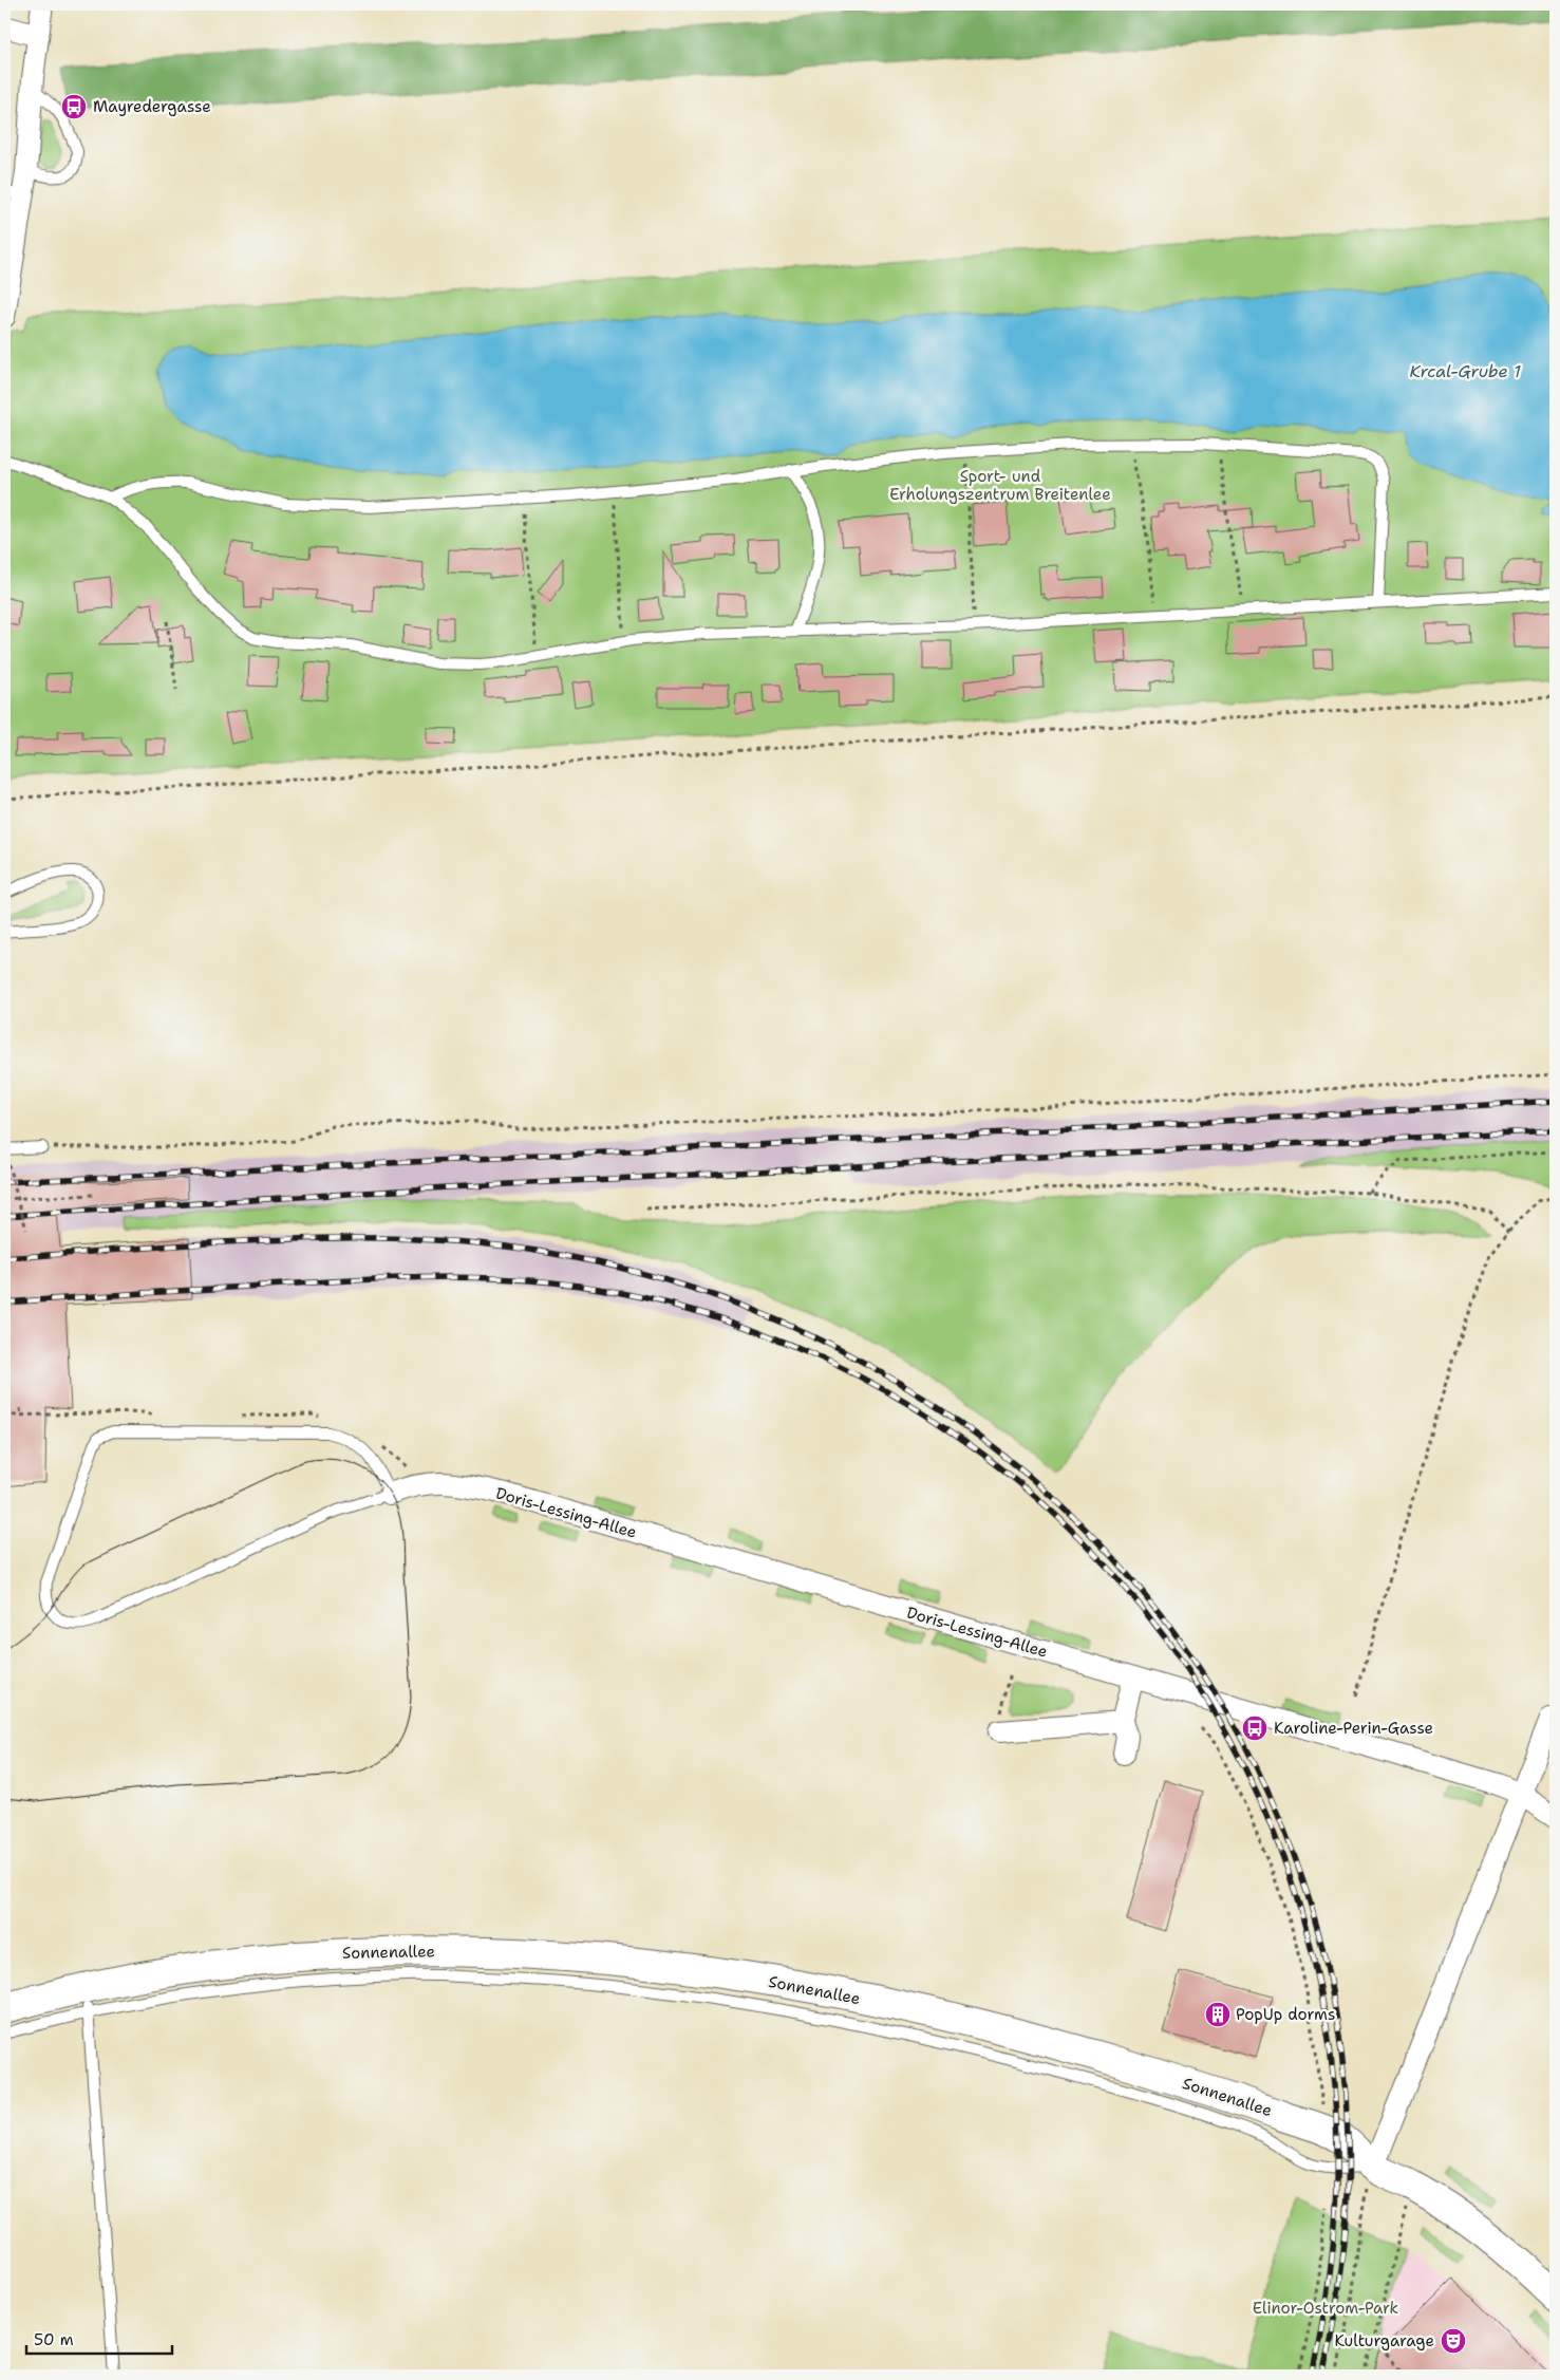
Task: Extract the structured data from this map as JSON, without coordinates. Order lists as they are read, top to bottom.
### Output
{
  "streets": {
    "street": ["Doris-Lessing-Allee", "Sonnenallee"]
  },
  "water": ["Krcal-Grube 1"],
  "parks": ["Sport- und Erholungszentrum Breitenlee", "Elinor-Ostrom-Park"],
  "places": {
    "bus stop": ["Mayredergasse", "Karoline-Perin-Gasse"],
    "building": ["PopUp dorms"],
    "theatre": ["Kulturgarage"]
  },
  "scale_bar": "50 m"
}
